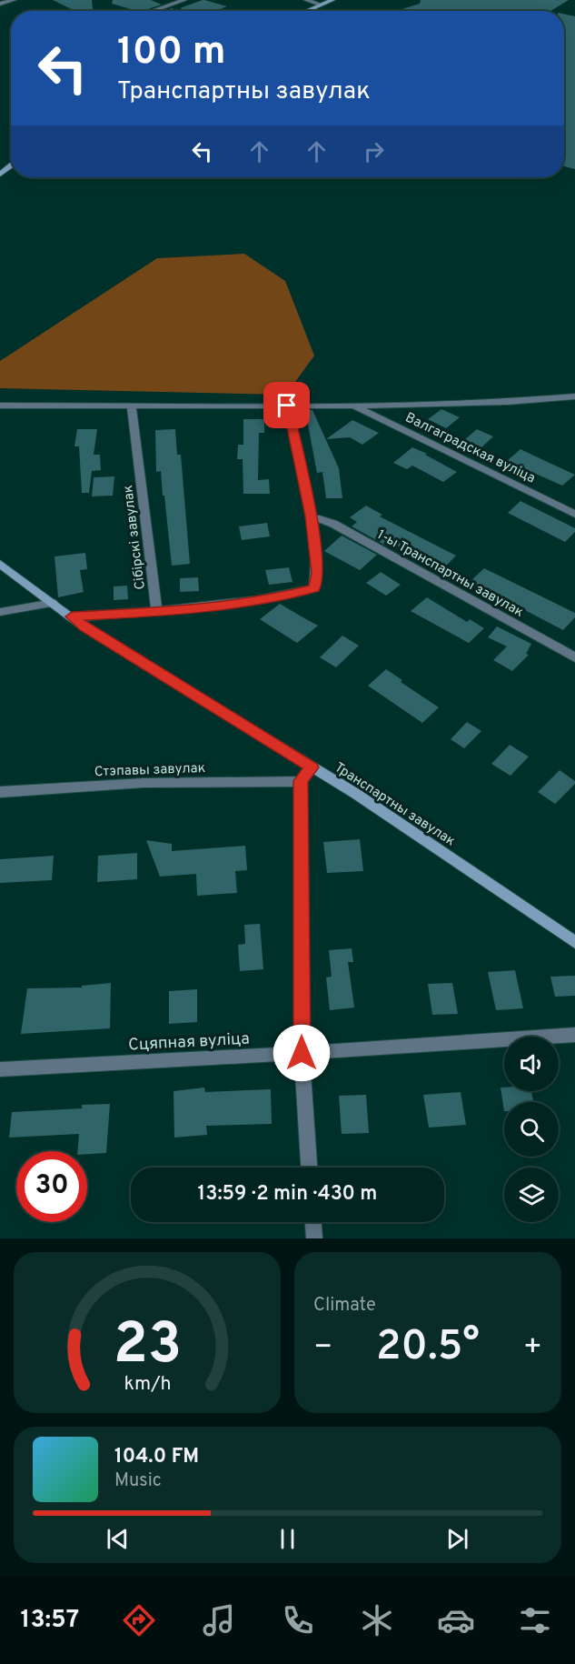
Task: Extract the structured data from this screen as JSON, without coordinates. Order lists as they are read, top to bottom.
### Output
{
  "streets": {
    "main road": ["Транспартны завулак"],
    "street": [
      "Валгаградская вуліца",
      "Сібірскі завулак",
      "1-ы Транспартны завулак",
      "Стэпавы завулак",
      "Сцяпная вуліца"
    ]
  },
  "page": {
    "turn": ["100 m", "Транспартны завулак"],
    "limit": "30",
    "trip": "13:59 · 2 min · 430 m",
    "tile": "Climate",
    "heat": ["−", "20.5°", "+"],
    "song": ["104.0 FM", "Music"],
    "tabs": "13:57",
    "gauge": ["23", "km/h"]
  }
}
